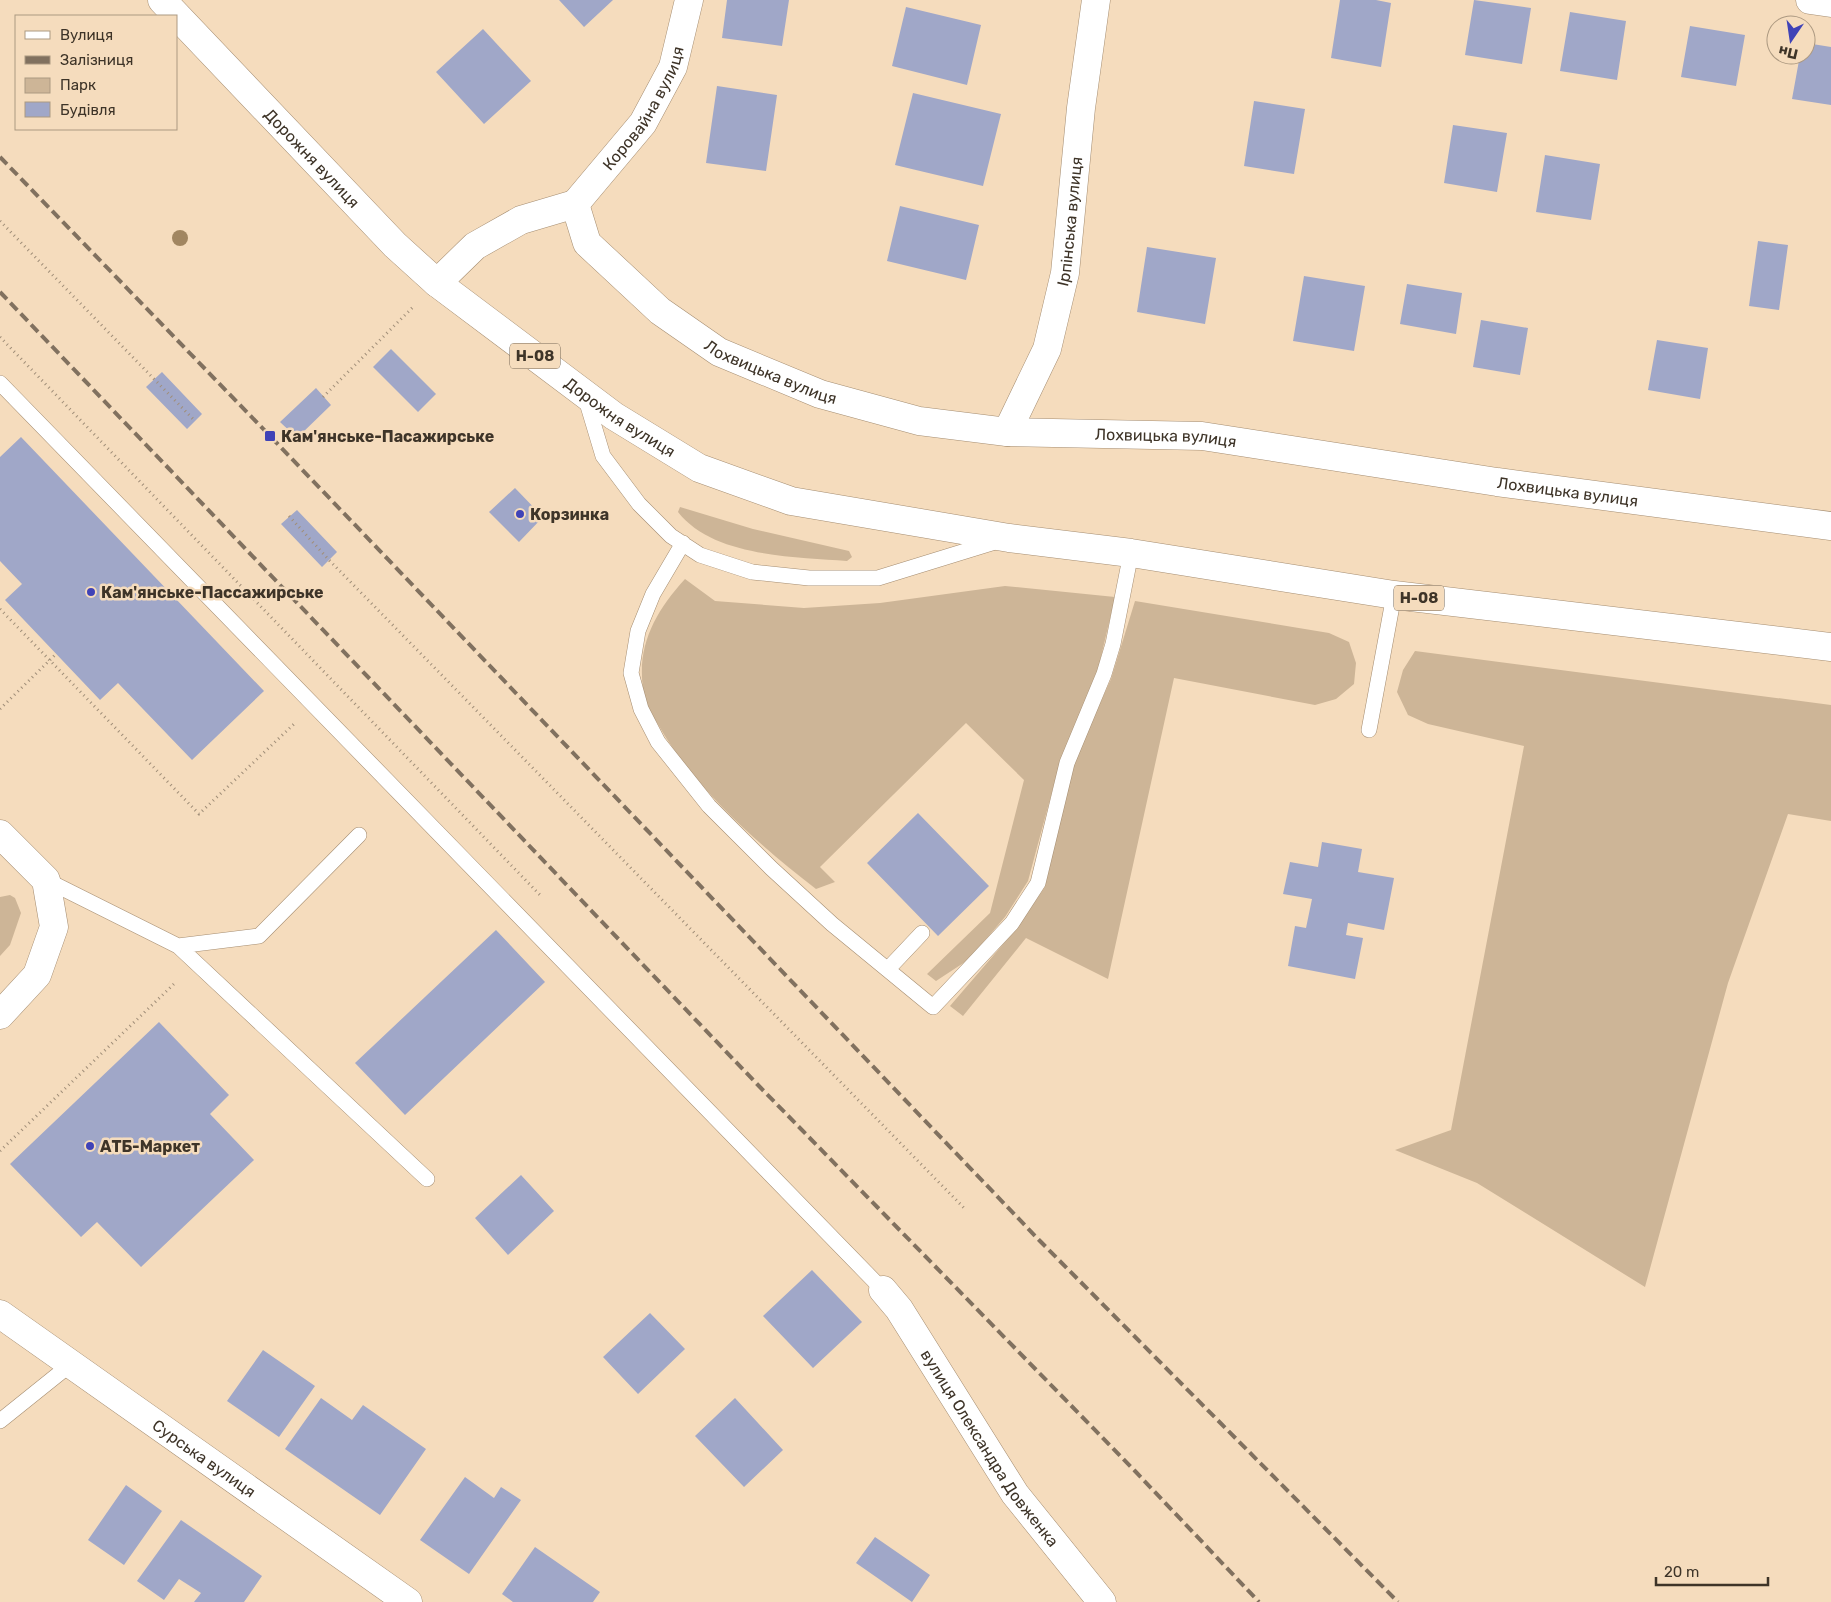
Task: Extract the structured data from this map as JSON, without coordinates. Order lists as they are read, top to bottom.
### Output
{
  "streets": {
    "street": [
      "Коровайна вулиця",
      "Дорожня вулиця",
      "Ірпінська вулиця",
      "Н-08",
      "Лохвицька вулиця",
      "вулиця Олександра Довженка",
      "Сурська вулиця"
    ]
  },
  "crossings": [
    ["Коровайна вулиця", "Лохвицька вулиця"],
    ["Дорожня вулиця", "Н-08"],
    ["Ірпінська вулиця", "Лохвицька вулиця"]
  ],
  "places": {
    "transit": ["Кам'янське-Пасажирське"],
    "other": ["Корзинка", "Кам'янське-Пассажирське", "АТБ-Маркет"]
  },
  "legend": [
    "Вулиця",
    "Залізниця",
    "Парк",
    "Будівля"
  ],
  "scale_bar": "20 m",
  "north": "bottom"
}
